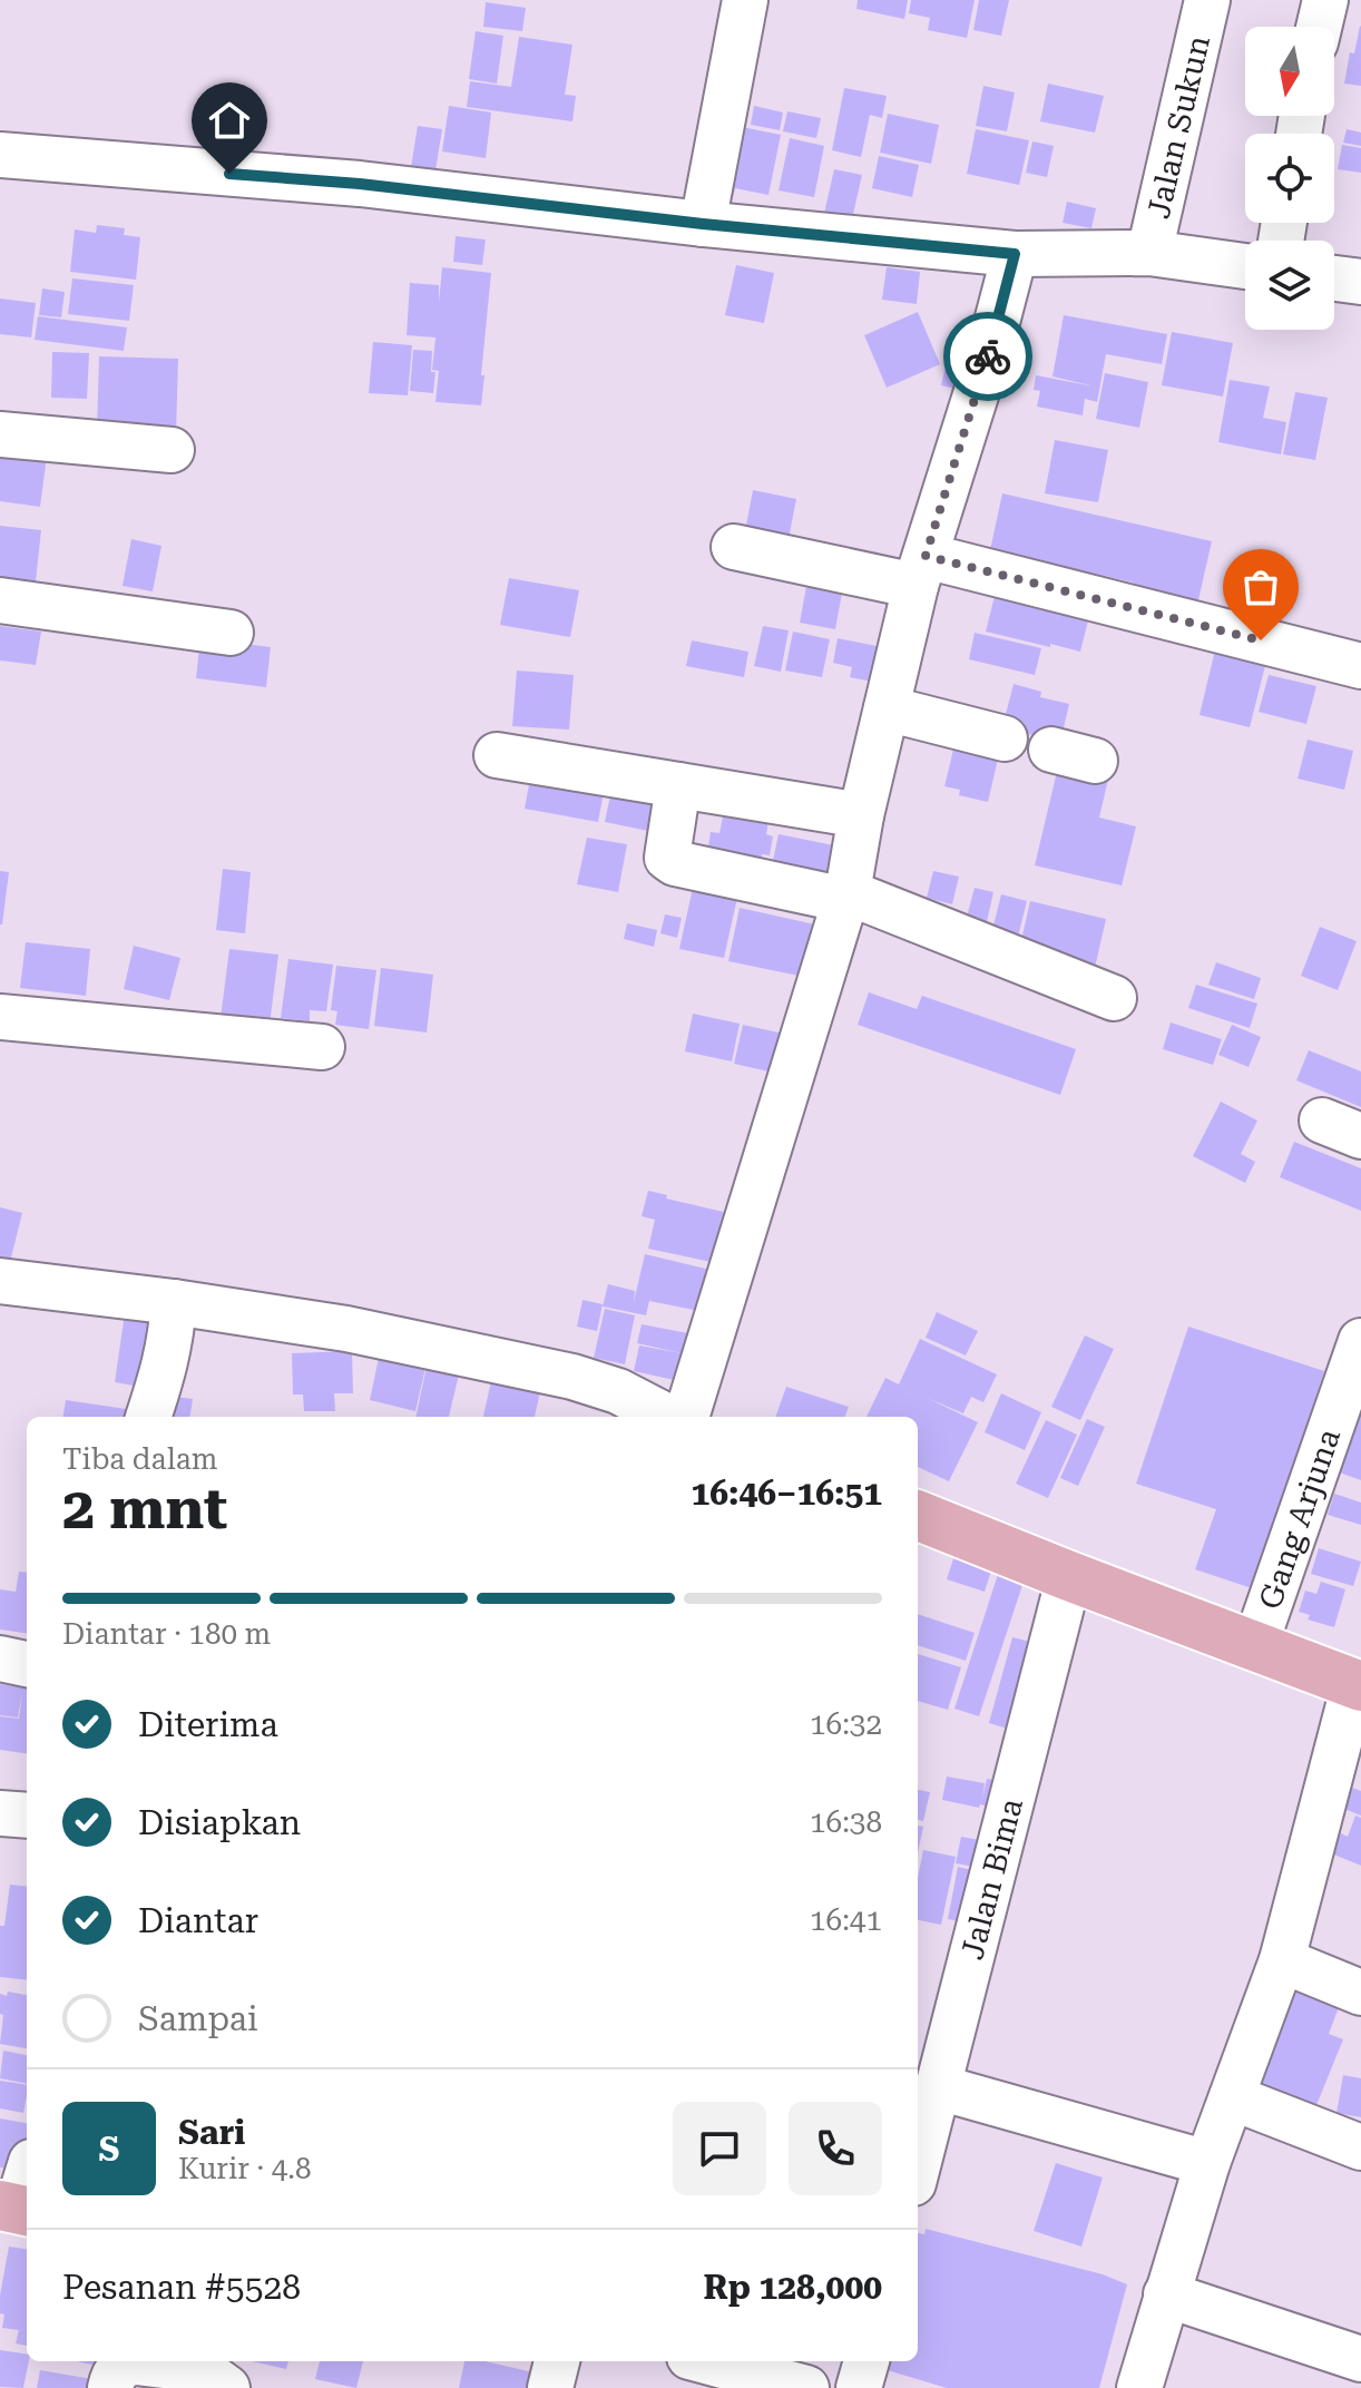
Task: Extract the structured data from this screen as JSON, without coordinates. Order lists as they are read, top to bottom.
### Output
{
  "streets": {
    "street": ["Jalan Sukun", "Gang Arjuna", "Jalan Bima"]
  },
  "north": "bottom",
  "page": {
    "heading": ["2 mnt", "Tiba dalam", "16:46–16:51"],
    "panel": [
      "Sari",
      "Kurir · 4.8",
      "Pesanan #5528",
      "Rp 128,000"
    ],
    "bar": "Diantar · 180 m",
    "list": [
      ["Diterima", "16:32"],
      ["Disiapkan", "16:38"],
      ["Diantar", "16:41"],
      "Sampai"
    ],
    "round": "S"
  }
}
